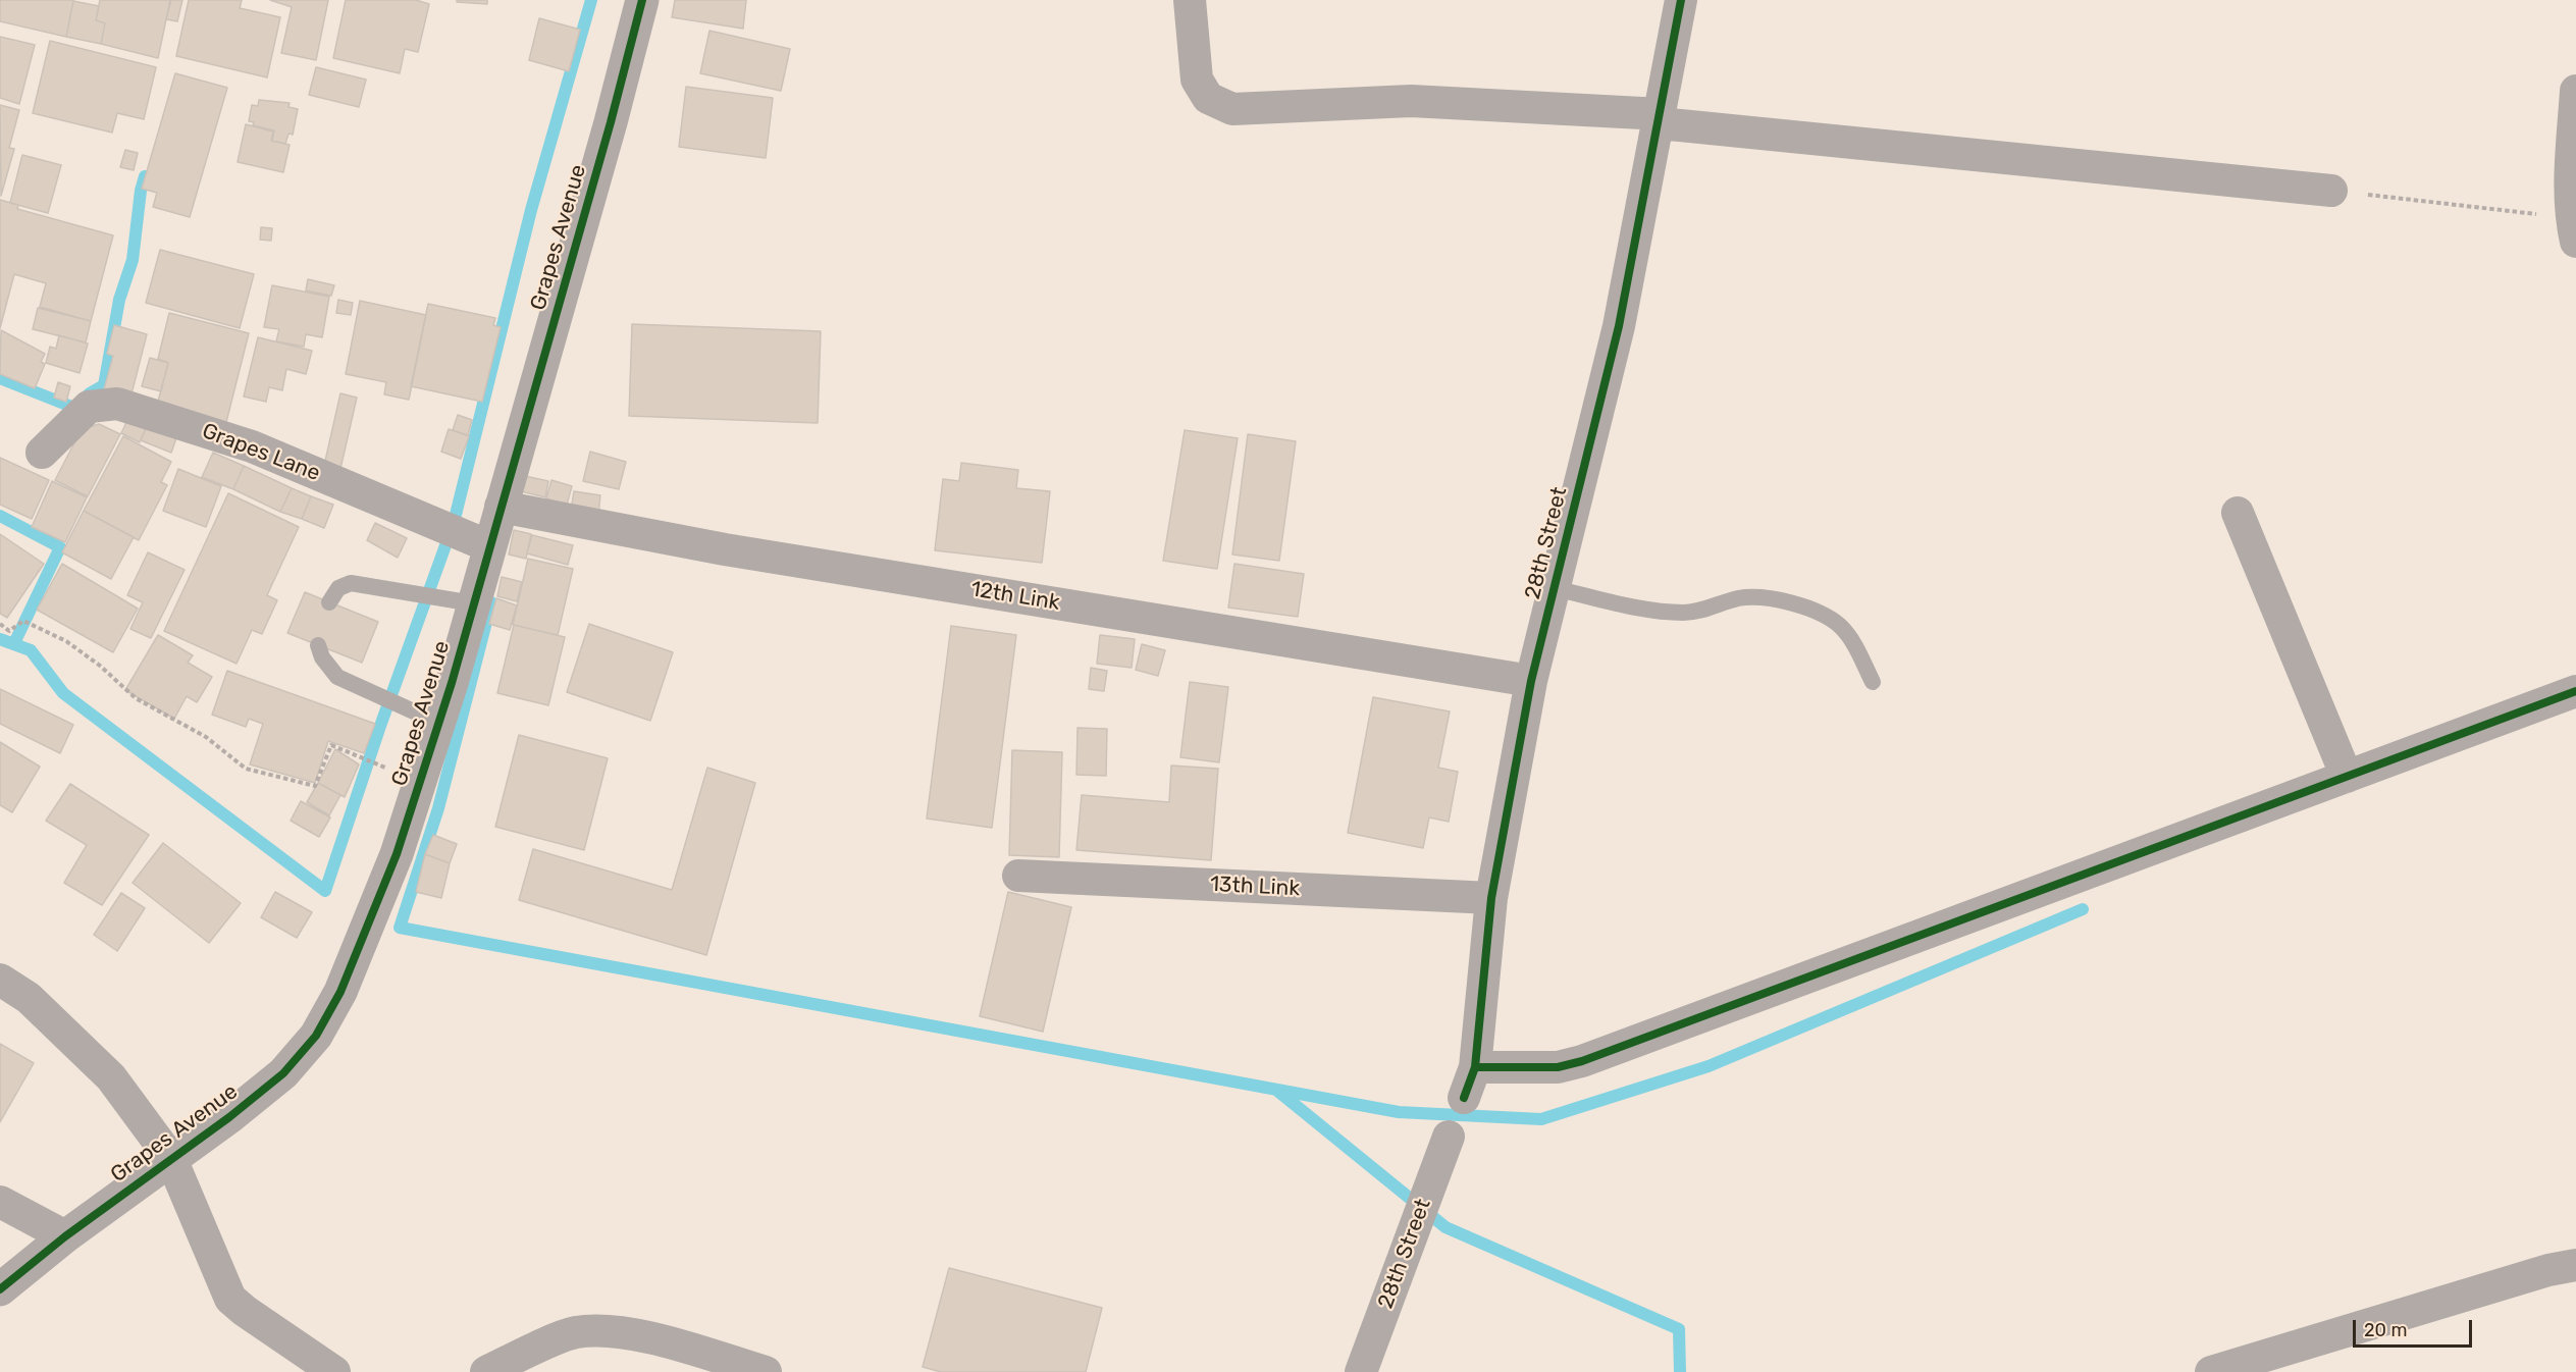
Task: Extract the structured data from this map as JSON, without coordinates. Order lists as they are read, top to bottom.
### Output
{
  "streets": {
    "street": [
      "Grapes Avenue",
      "Grapes Lane",
      "28th Street",
      "12th Link",
      "13th Link"
    ]
  },
  "crossings": [
    ["Grapes Avenue", "Grapes Lane"],
    ["Grapes Avenue", "12th Link"],
    ["28th Street", "12th Link"],
    ["28th Street", "13th Link"]
  ],
  "scale_bar": "20 m"
}
